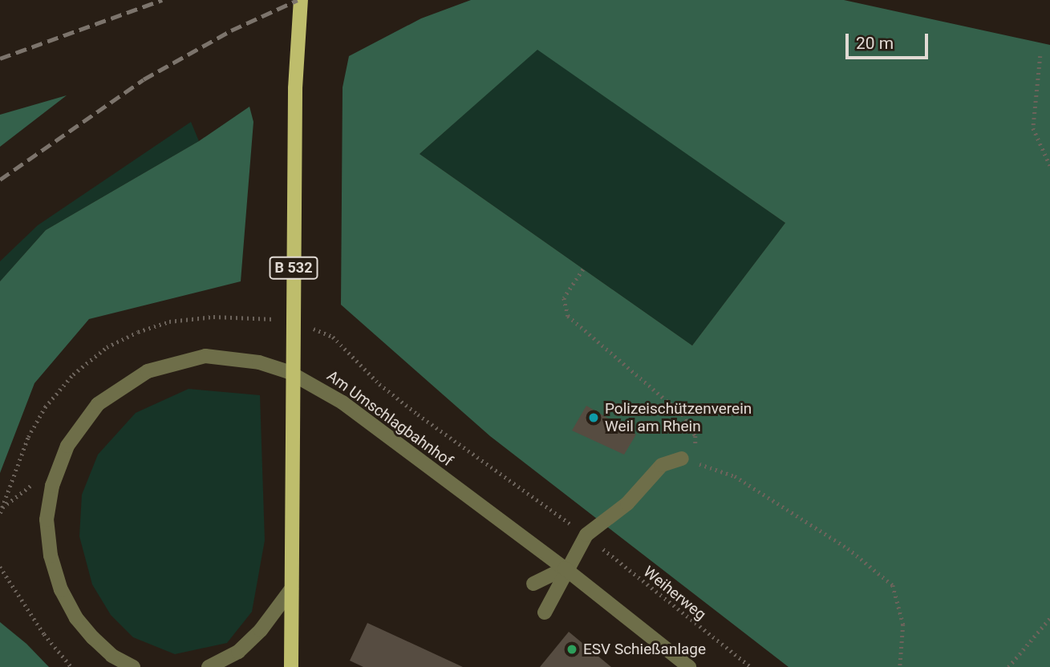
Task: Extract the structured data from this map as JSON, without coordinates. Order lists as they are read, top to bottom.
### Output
{
  "streets": {
    "main road": ["B 532"],
    "street": ["Am Umschlagbahnhof"],
    "path": ["Weiherweg"]
  },
  "places": ["Polizeischützenverein Weil am Rhein", "ESV Schießanlage"],
  "scale_bar": "20 m"
}
